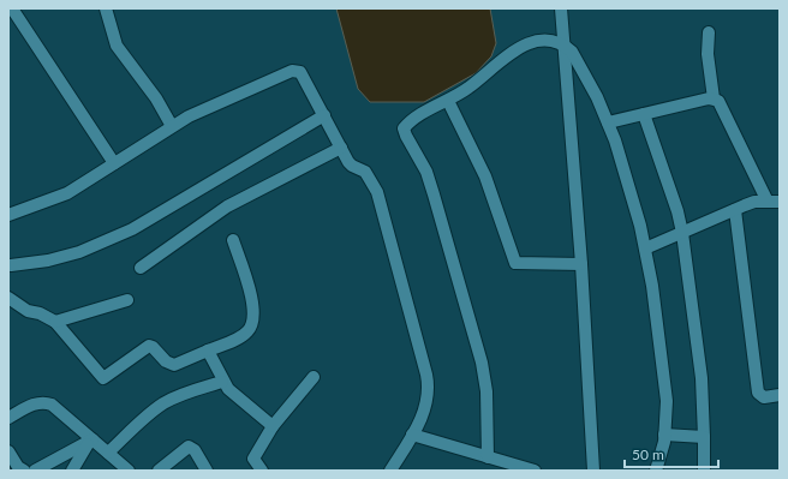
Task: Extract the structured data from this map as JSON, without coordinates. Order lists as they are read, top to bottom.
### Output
{
  "scale_bar": "50 m"
}
